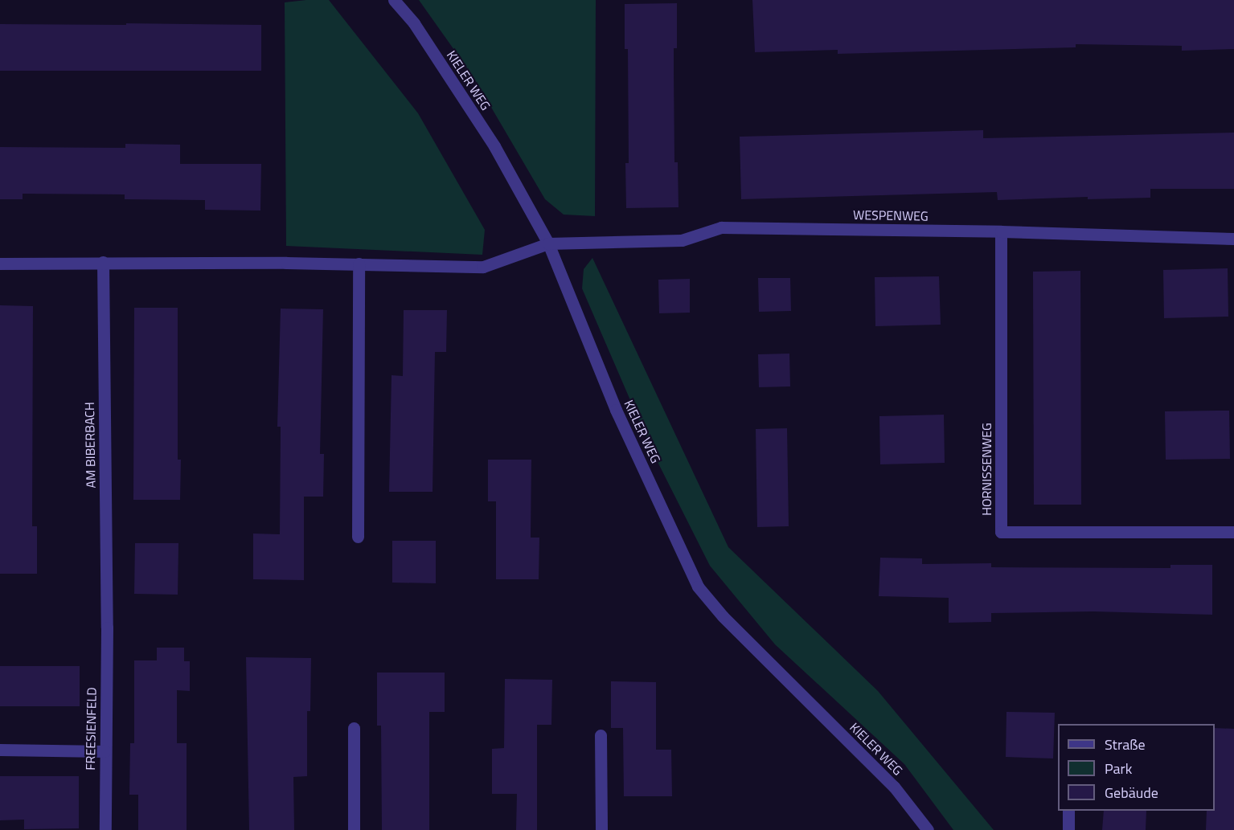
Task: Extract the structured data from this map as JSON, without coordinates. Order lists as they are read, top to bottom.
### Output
{
  "streets": {
    "street": [
      "KIELER WEG",
      "WESPENWEG",
      "AM BIBERBACH",
      "HORNISSENWEG",
      "FREESIENFELD"
    ]
  },
  "crossings": [
    ["KIELER WEG", "WESPENWEG"],
    ["WESPENWEG", "HORNISSENWEG"],
    ["AM BIBERBACH", "FREESIENFELD"]
  ],
  "legend": ["Straße", "Park", "Gebäude"]
}
